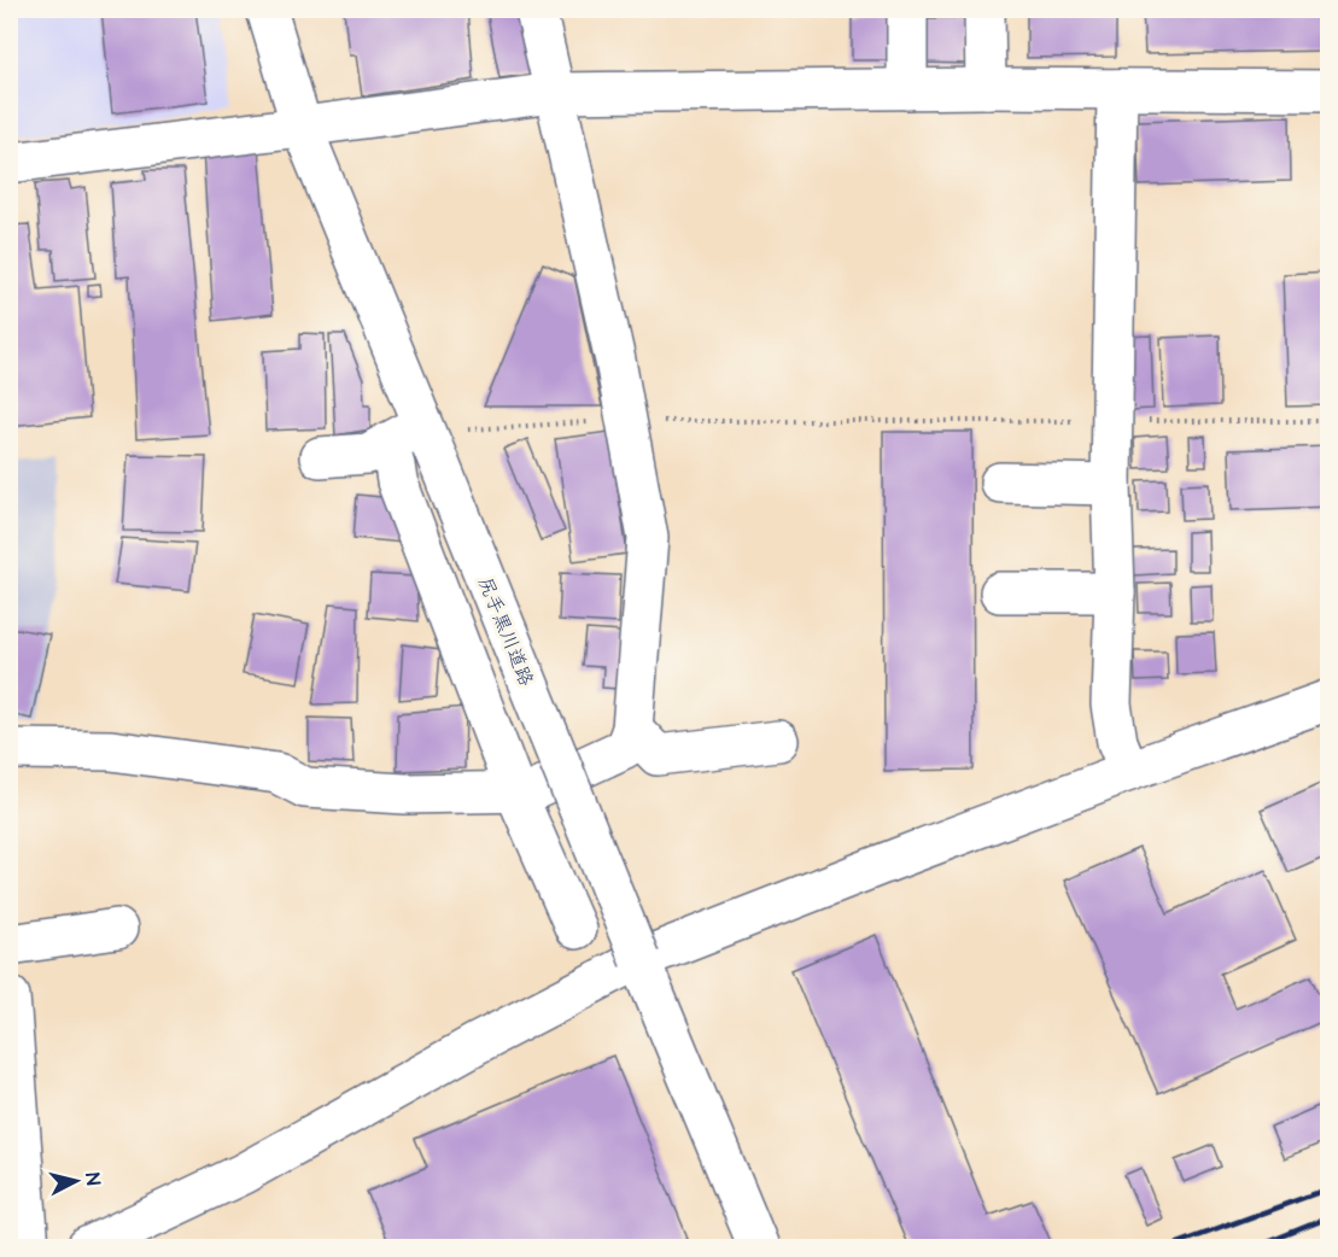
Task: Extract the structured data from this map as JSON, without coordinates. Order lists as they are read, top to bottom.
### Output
{
  "streets": {
    "street": ["尻手黒川道路"]
  },
  "north": "right"
}
